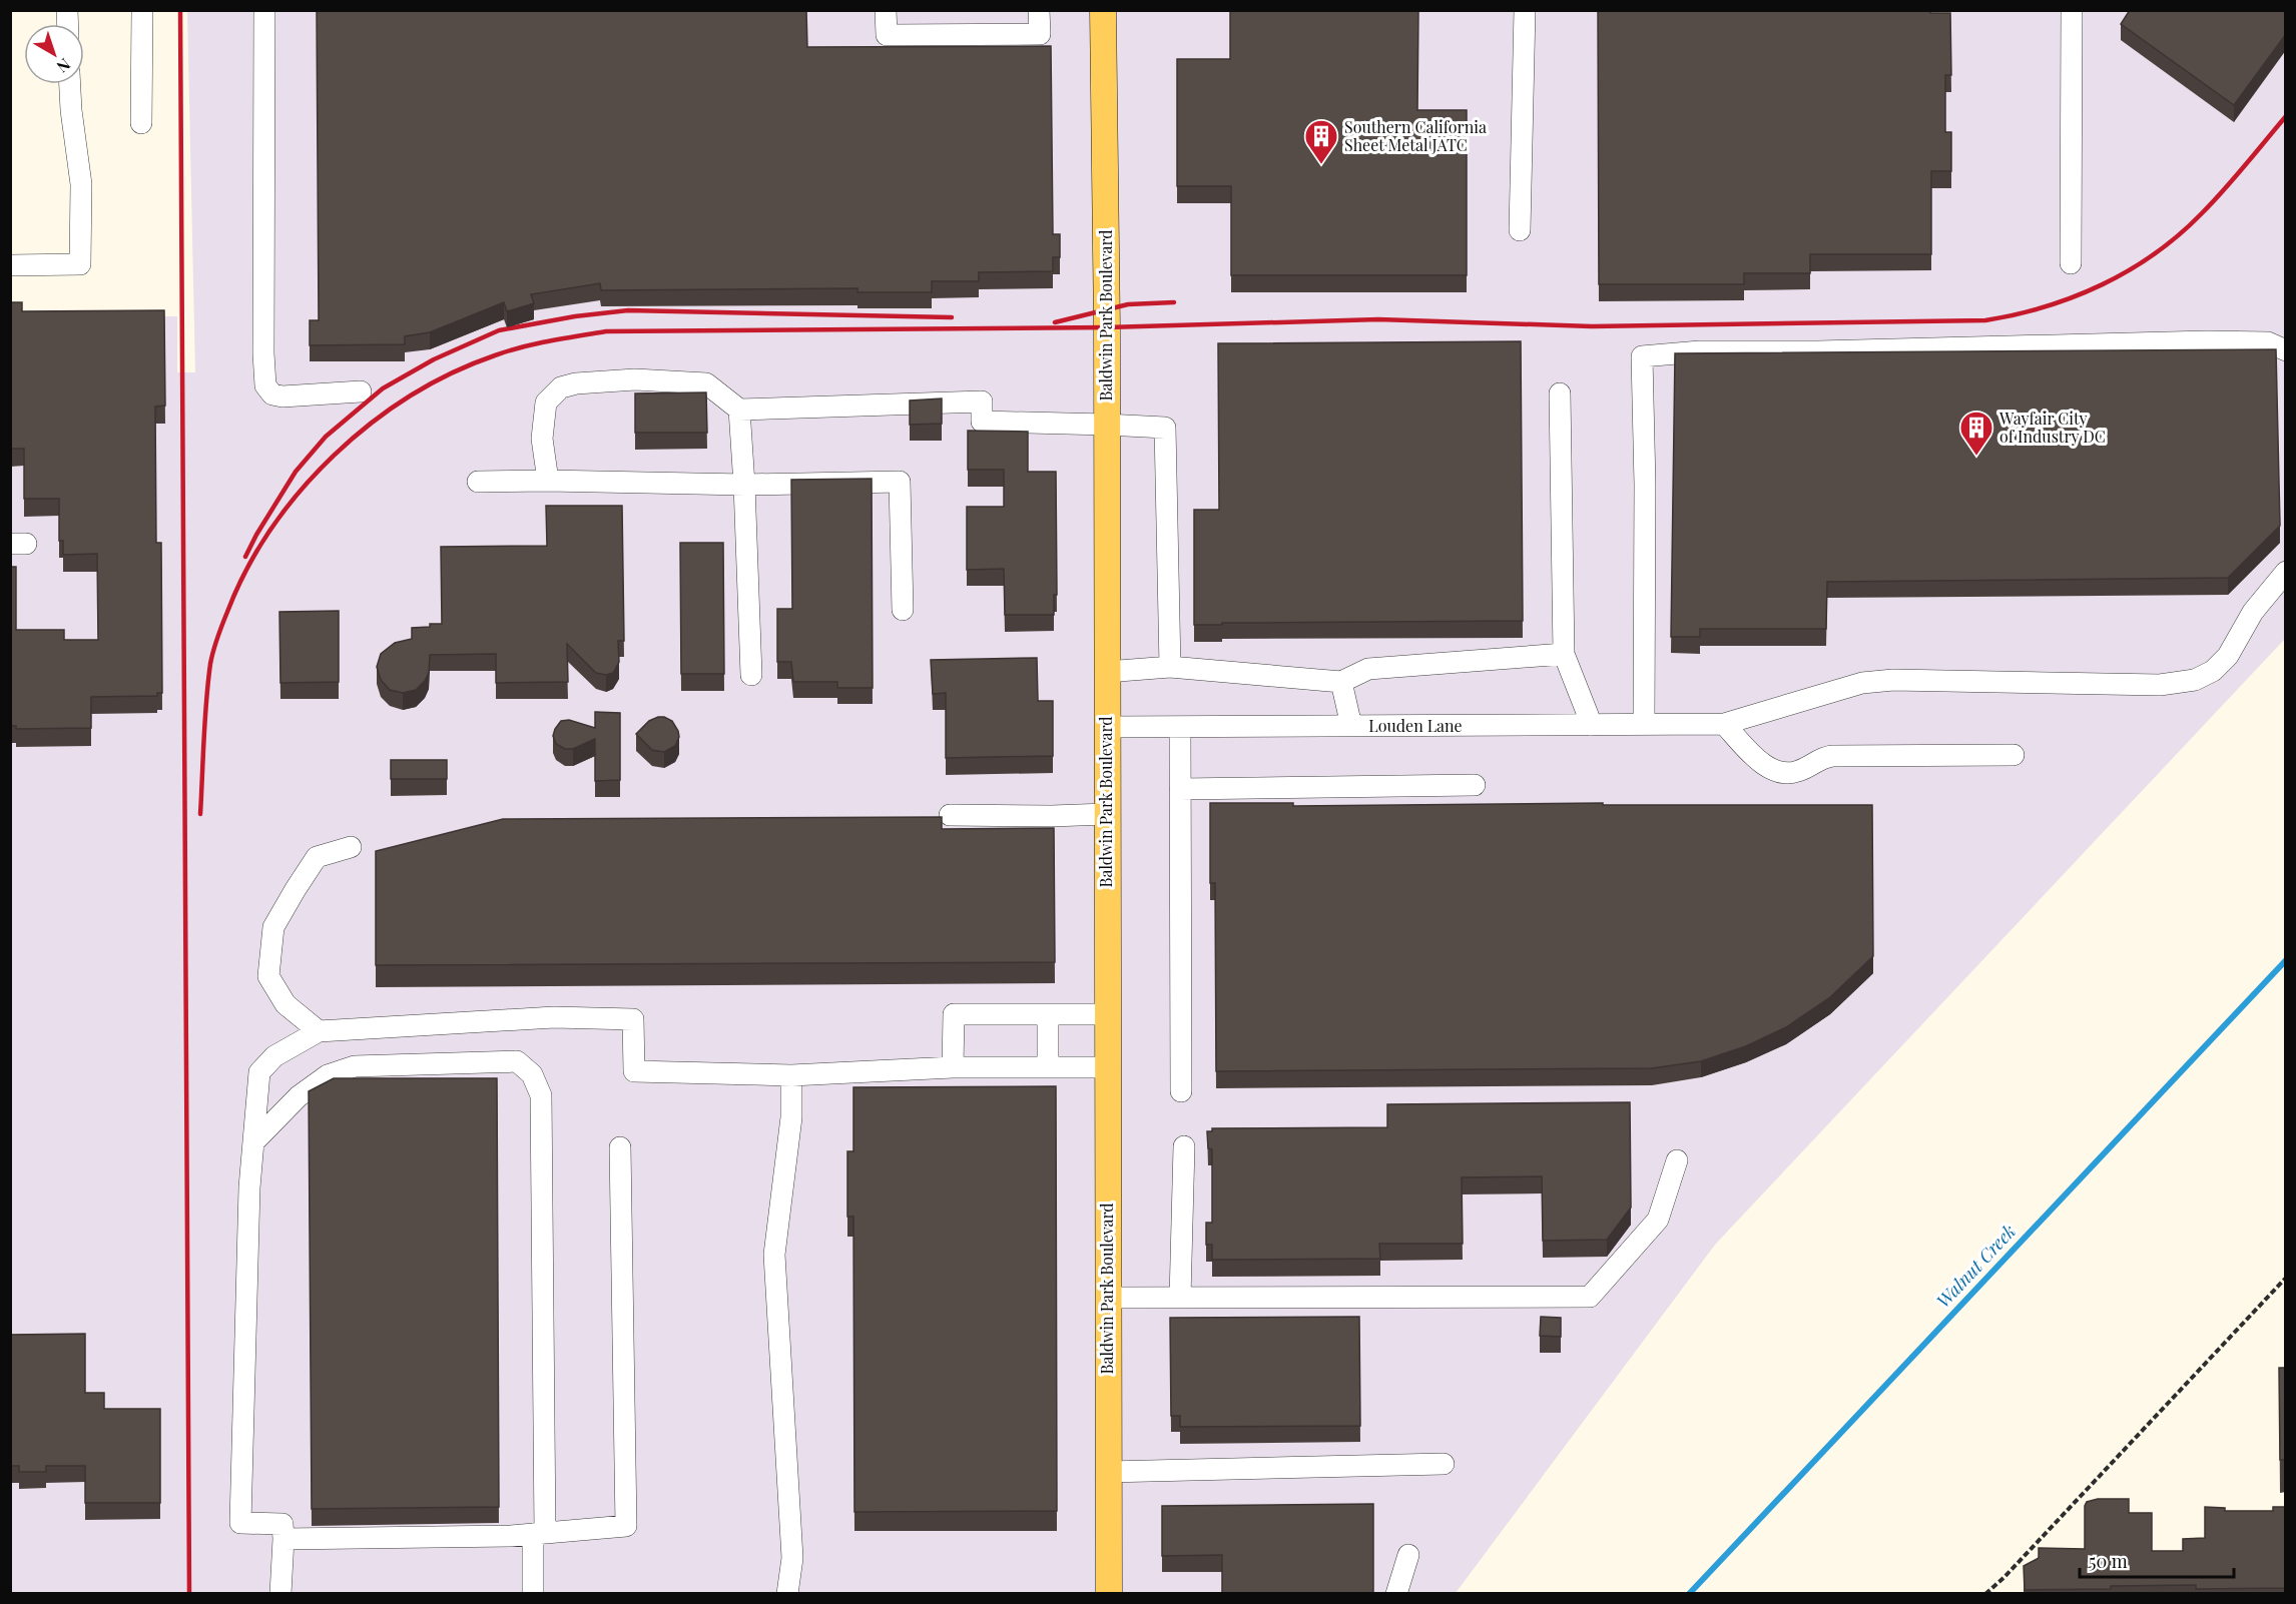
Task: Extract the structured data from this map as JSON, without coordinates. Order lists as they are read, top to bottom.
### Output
{
  "streets": {
    "main road": ["Baldwin Park Boulevard"],
    "street": ["Louden Lane"]
  },
  "crossings": [
    ["Baldwin Park Boulevard", "Louden Lane"]
  ],
  "water": ["Walnut Creek"],
  "places": {
    "building": ["Southern California Sheet Metal JATC", "Wayfair City of Industry DC"]
  },
  "scale_bar": "50 m",
  "north": "bottom right"
}
